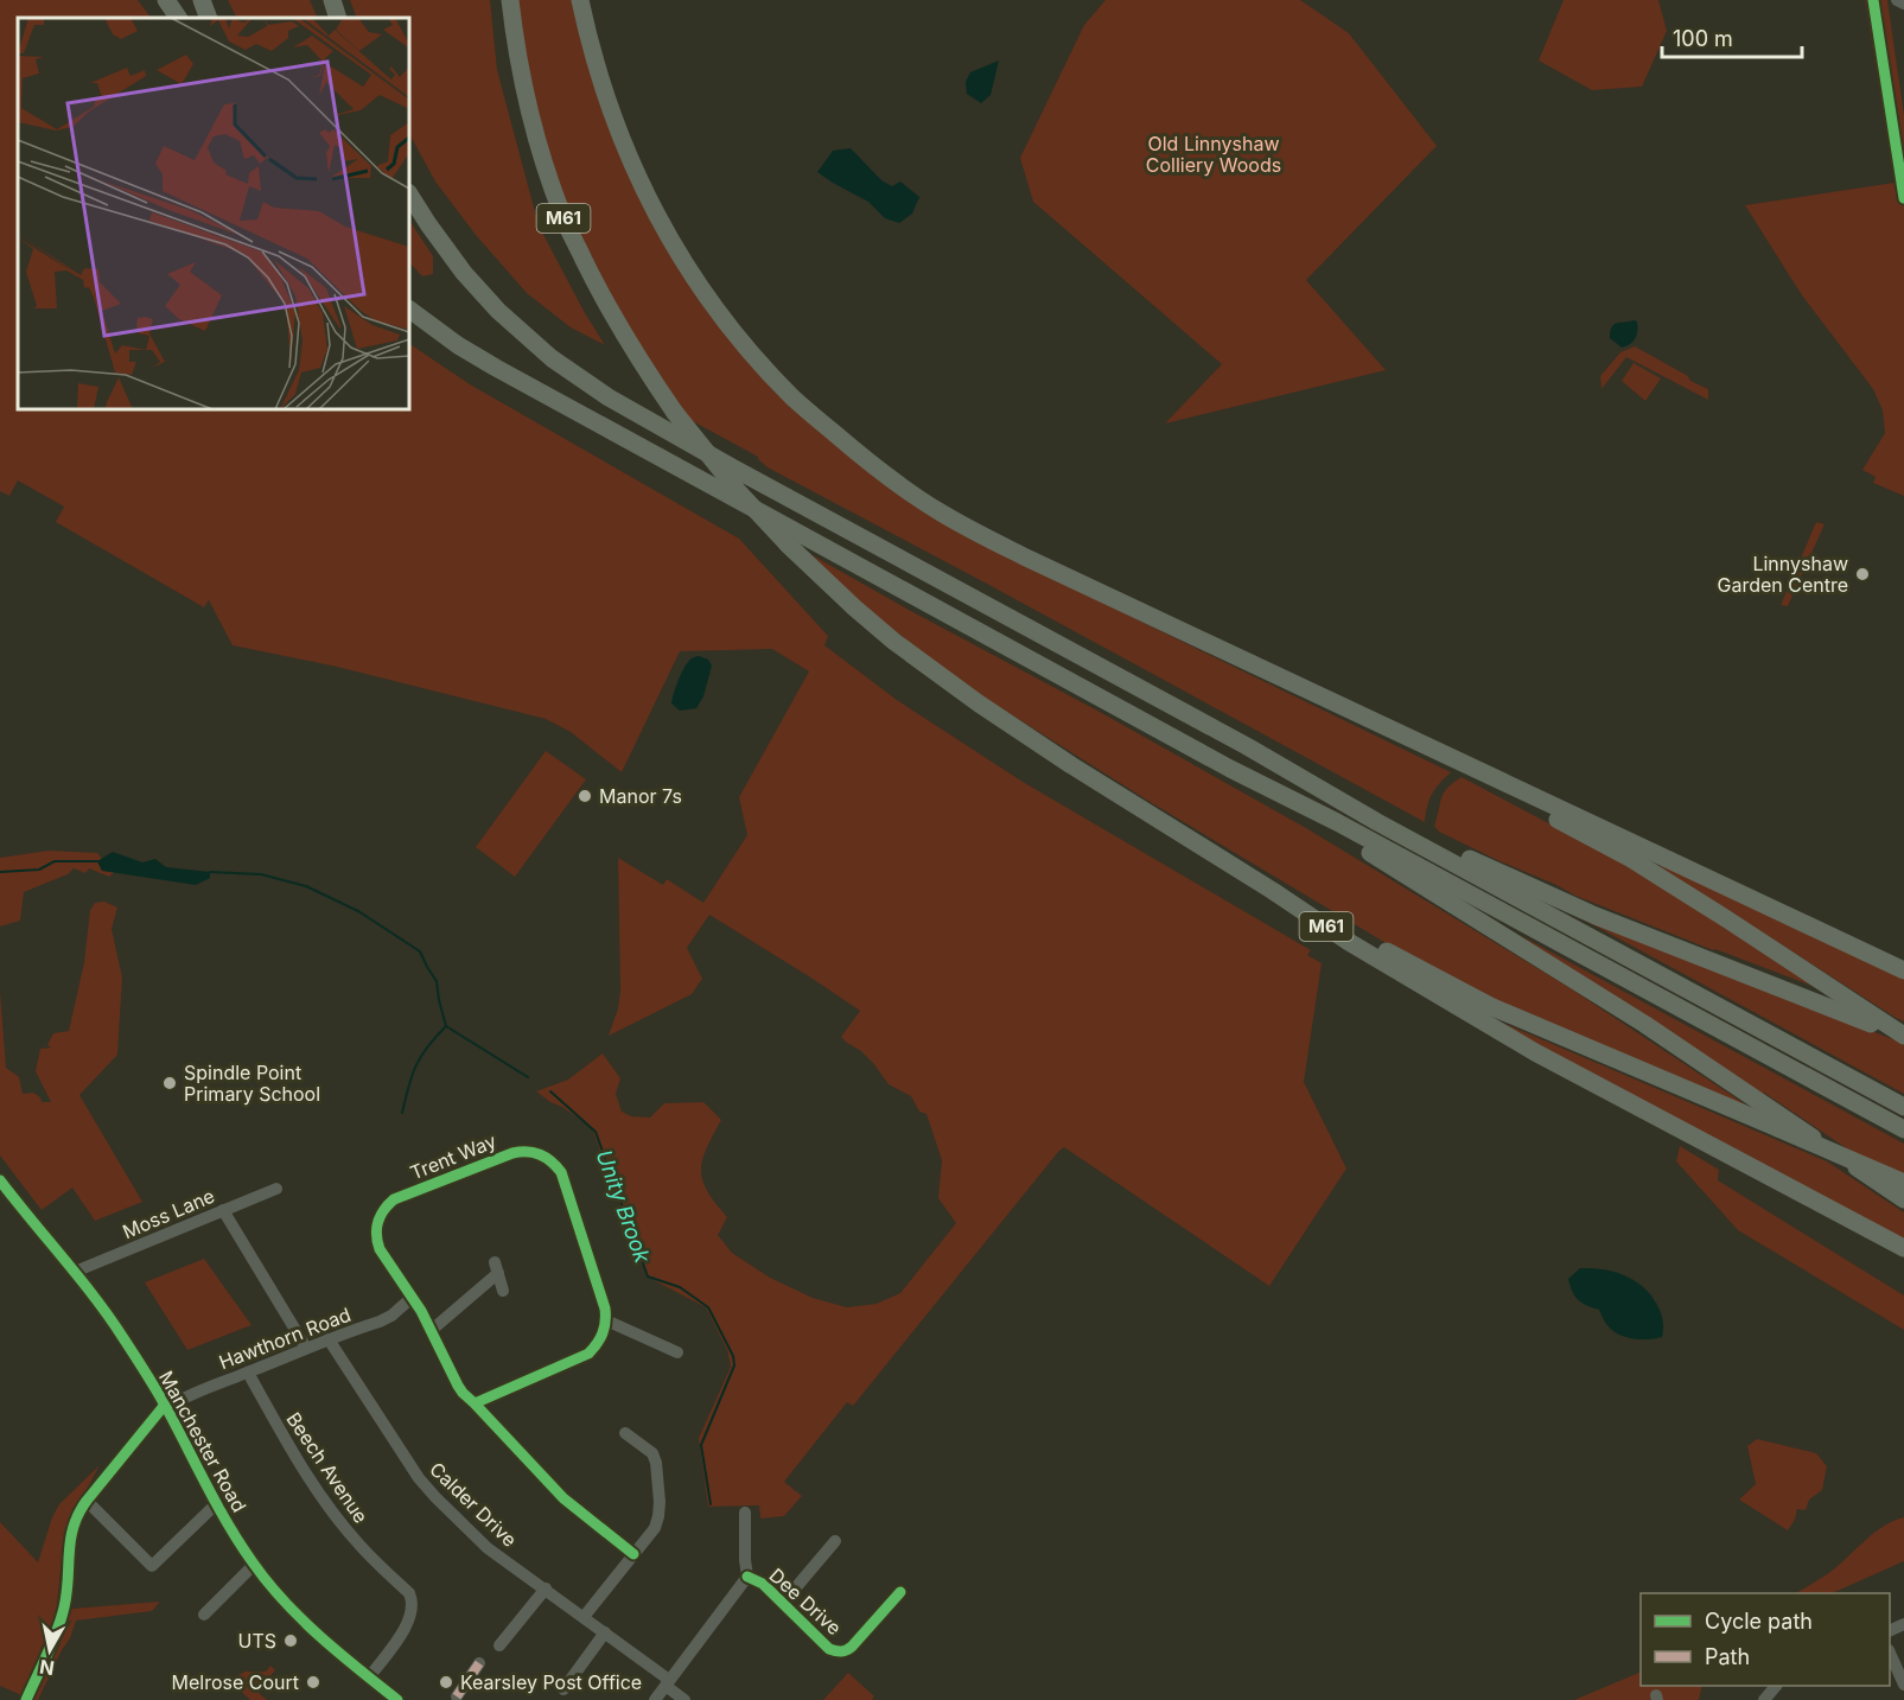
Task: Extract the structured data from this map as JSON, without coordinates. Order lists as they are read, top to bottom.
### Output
{
  "streets": {
    "highway": ["M61"],
    "main road": ["Manchester Road"],
    "street": [
      "Trent Way",
      "Moss Lane",
      "Hawthorn Road",
      "Beech Avenue",
      "Calder Drive",
      "Dee Drive"
    ]
  },
  "crossings": [
    ["Trent Way", "Hawthorn Road"],
    ["Moss Lane", "Manchester Road"],
    ["Hawthorn Road", "Manchester Road"],
    ["Hawthorn Road", "Beech Avenue"],
    ["Hawthorn Road", "Calder Drive"],
    ["Manchester Road", "Beech Avenue"]
  ],
  "water": ["Unity Brook"],
  "parks": ["Old Linnyshaw Colliery Woods"],
  "places": [
    "Linnyshaw Garden Centre",
    "Manor 7s",
    "Spindle Point Primary School",
    "UTS",
    "Melrose Court",
    "Kearsley Post Office"
  ],
  "legend": ["Cycle path", "Path"],
  "scale_bar": "100 m",
  "north": "bottom"
}
